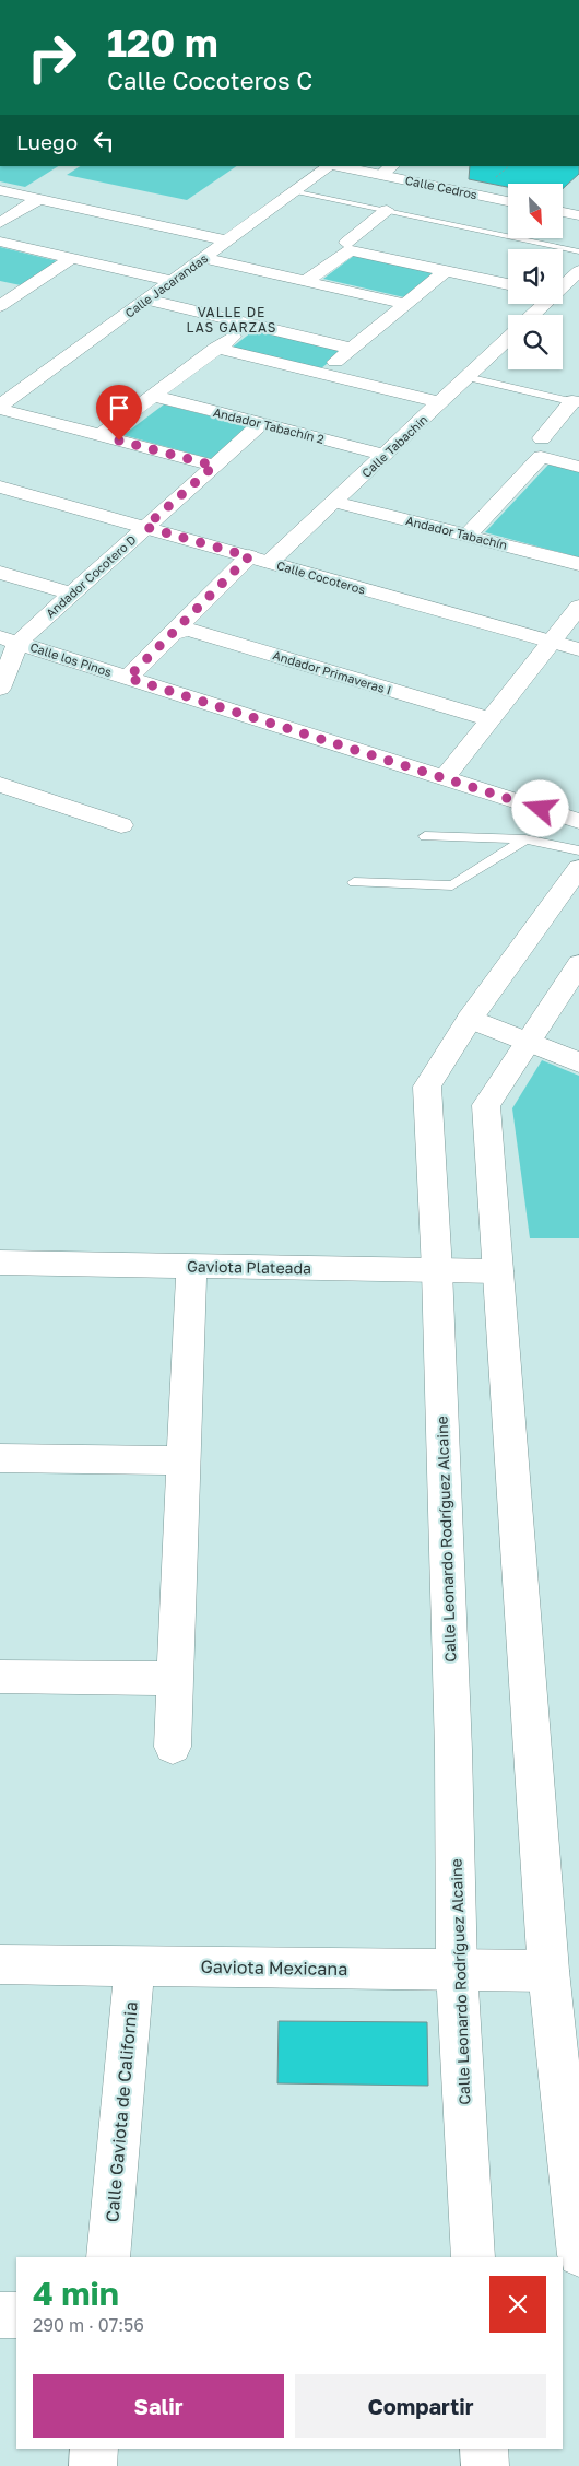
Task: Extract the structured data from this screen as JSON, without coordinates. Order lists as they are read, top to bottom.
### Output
{
  "streets": {
    "street": [
      "Calle Cedros",
      "Calle Jacarandas",
      "Andador Tabachín 2",
      "Calle Tabachin",
      "Andador Tabachín",
      "Andador Cocotero D",
      "Calle Cocoteros",
      "Calle los Pinos",
      "Andador Primaveras I",
      "Gaviota Plateada",
      "Calle Leonardo Rodríguez Alcaine",
      "Gaviota Mexicana",
      "Calle Gaviota de California"
    ]
  },
  "crossings": [
    ["Andador Tabachín 2", "Calle Tabachin"],
    ["Andador Tabachín 2", "Andador Cocotero D"],
    ["Calle Tabachin", "Andador Tabachín"],
    ["Calle Tabachin", "Calle Cocoteros"],
    ["Andador Cocotero D", "Calle Cocoteros"],
    ["Andador Cocotero D", "Calle los Pinos"],
    ["Gaviota Plateada", "Calle Leonardo Rodríguez Alcaine"],
    ["Calle Leonardo Rodríguez Alcaine", "Gaviota Mexicana"],
    ["Gaviota Mexicana", "Calle Gaviota de California"]
  ],
  "districts": ["VALLE DE LAS GARZAS"],
  "north": "bottom right",
  "page": {
    "turn": ["120 m", "Calle Cocoteros C"],
    "then": "Luego",
    "heading": ["4 min", "290 m · 07:56"],
    "buttons": ["Salir", "Compartir"]
  }
}
